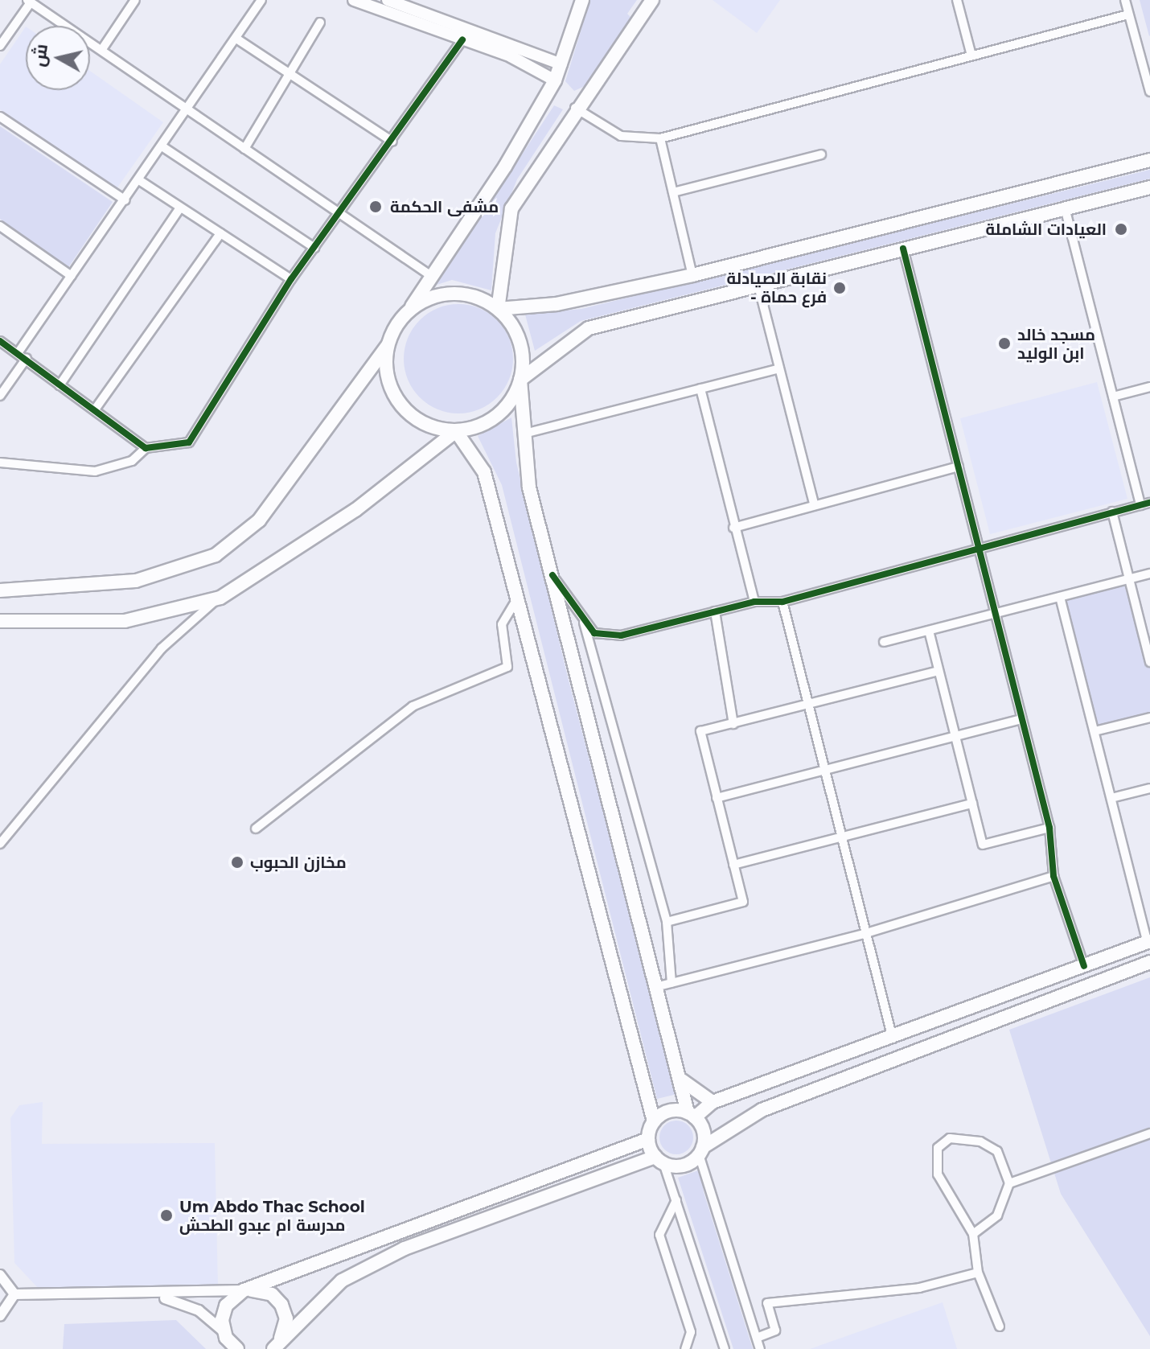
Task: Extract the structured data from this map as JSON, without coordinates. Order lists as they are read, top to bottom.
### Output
{
  "places": [
    "مشفى الحكمة",
    "العيادات الشاملة",
    "نقابة الصيادلة - فرع حماة",
    "مسجد خالد ابن الوليد",
    "مخازن الحبوب",
    "Um Abdo Thac School مدرسة ام عبدو الطحش"
  ],
  "north": "left"
}
